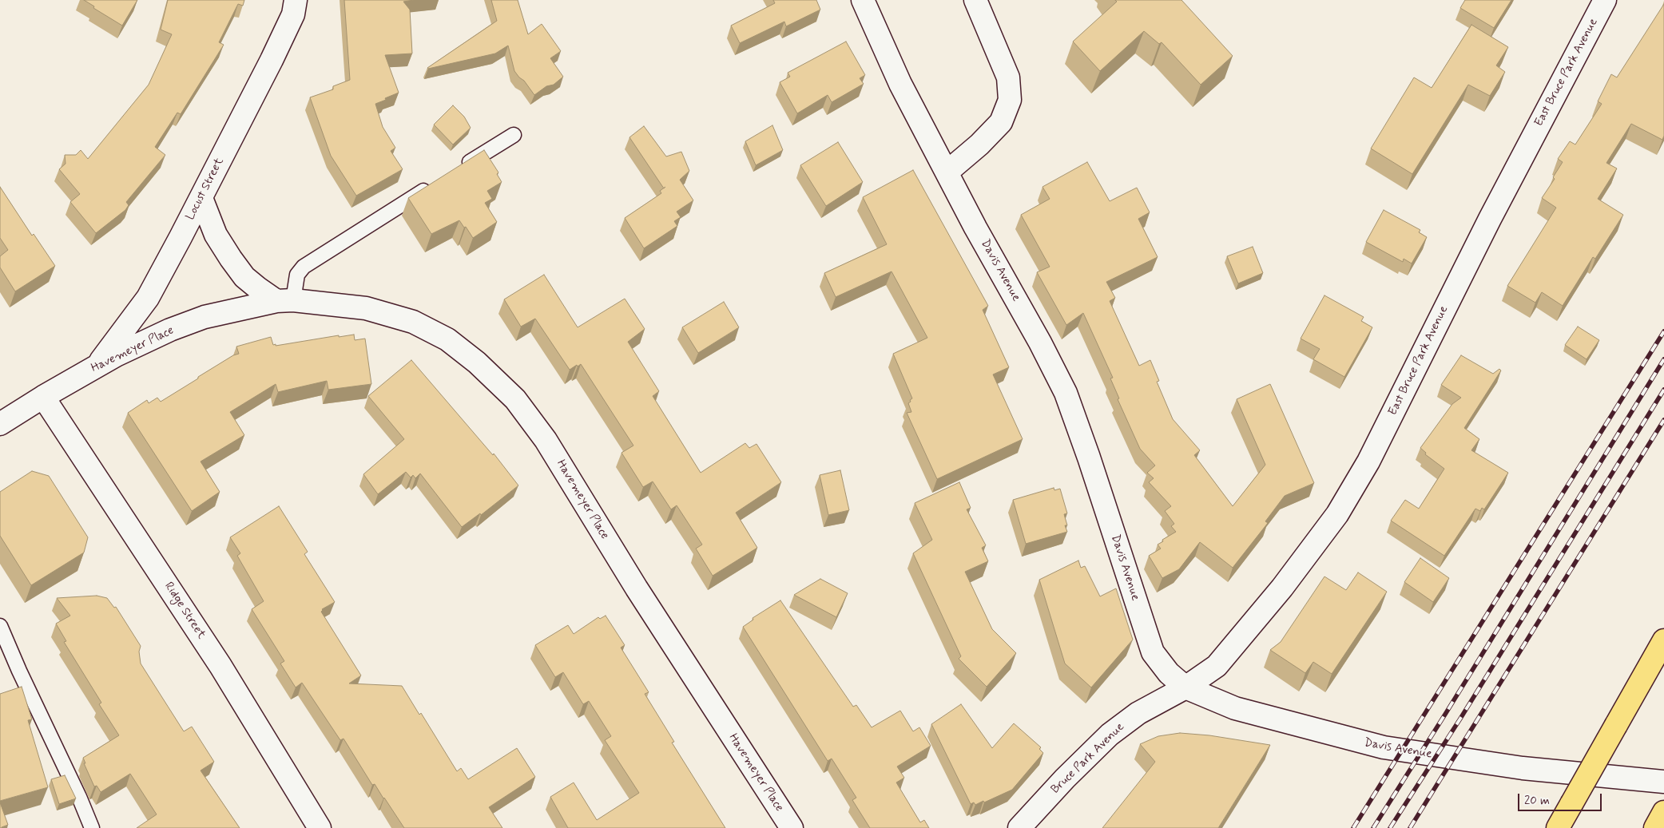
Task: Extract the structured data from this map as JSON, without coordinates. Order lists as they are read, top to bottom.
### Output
{
  "streets": {
    "street": [
      "East Bruce Park Avenue",
      "Locust Street",
      "Davis Avenue",
      "Havemeyer Place",
      "Ridge Street",
      "Bruce Park Avenue"
    ]
  },
  "crossings": [
    ["East Bruce Park Avenue", "Davis Avenue"],
    ["East Bruce Park Avenue", "Bruce Park Avenue"],
    ["Locust Street", "Havemeyer Place"],
    ["Davis Avenue", "Bruce Park Avenue"],
    ["Havemeyer Place", "Ridge Street"]
  ],
  "scale_bar": "20 m"
}
